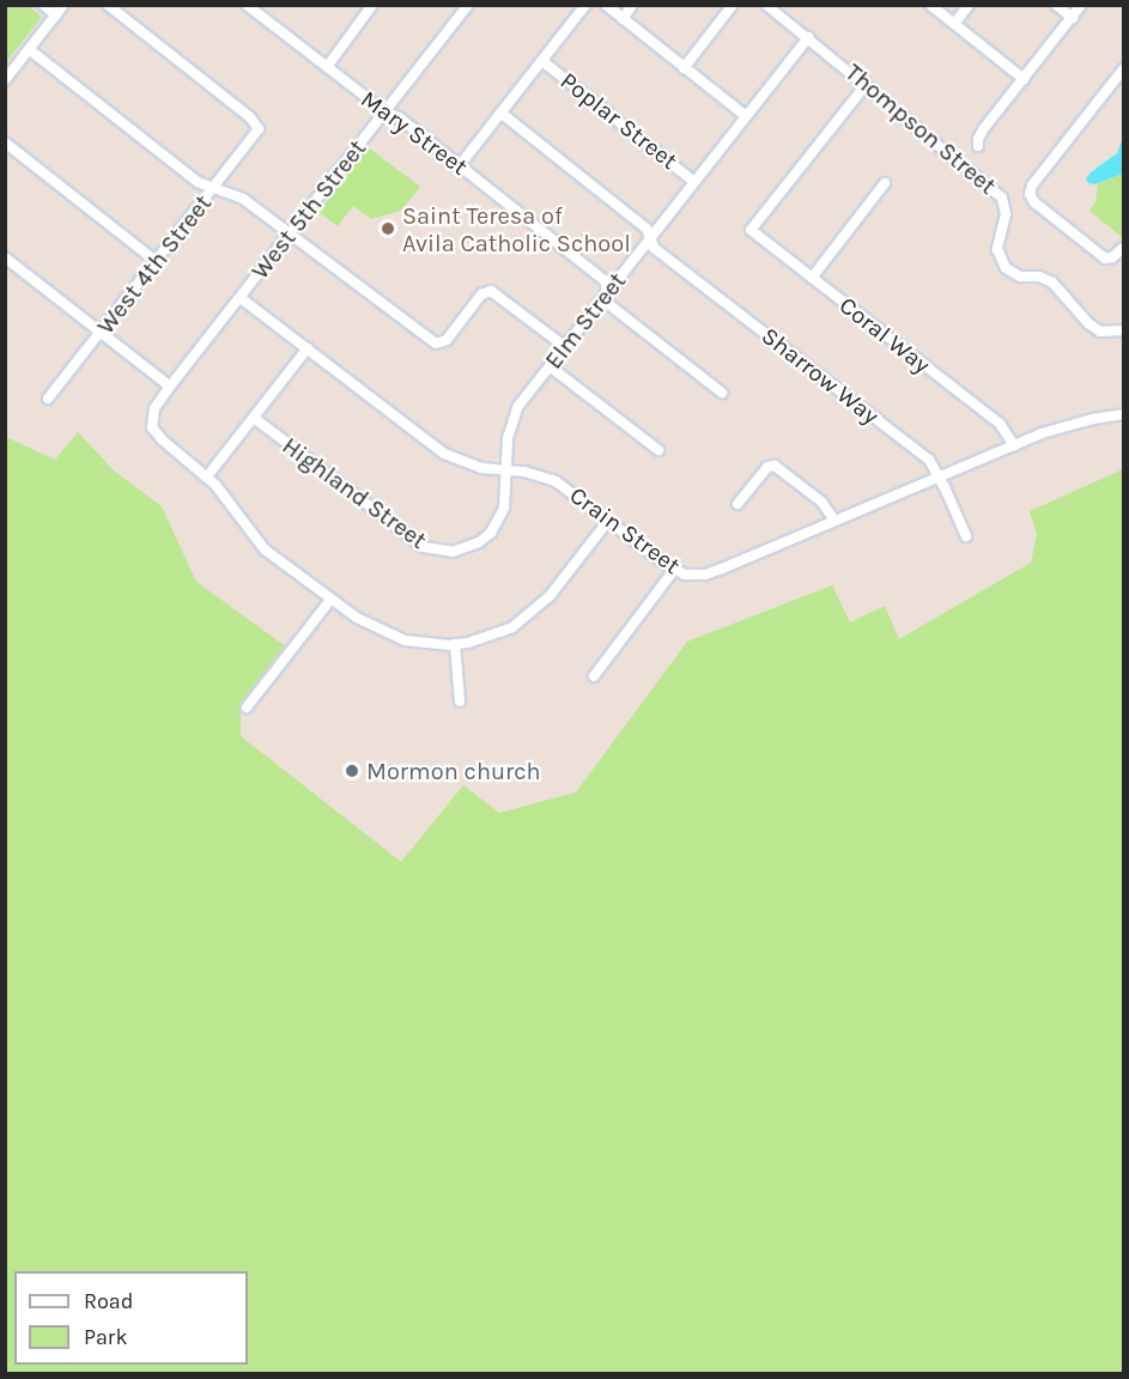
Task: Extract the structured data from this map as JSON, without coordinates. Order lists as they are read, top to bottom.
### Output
{
  "streets": {
    "street": [
      "Poplar Street",
      "Thompson Street",
      "Mary Street",
      "West 5th Street",
      "West 4th Street",
      "Elm Street",
      "Coral Way",
      "Sharrow Way",
      "Highland Street",
      "Crain Street"
    ]
  },
  "crossings": [
    ["Poplar Street", "Elm Street"],
    ["Thompson Street", "Elm Street"],
    ["Thompson Street", "Coral Way"],
    ["Mary Street", "West 5th Street"],
    ["Mary Street", "Elm Street"],
    ["West 5th Street", "Crain Street"],
    ["Elm Street", "Sharrow Way"],
    ["Elm Street", "Highland Street"],
    ["Elm Street", "Crain Street"],
    ["Coral Way", "Crain Street"],
    ["Sharrow Way", "Crain Street"]
  ],
  "places": ["Saint Teresa of Avila Catholic School", "Mormon church"],
  "legend": ["Road", "Park"]
}
